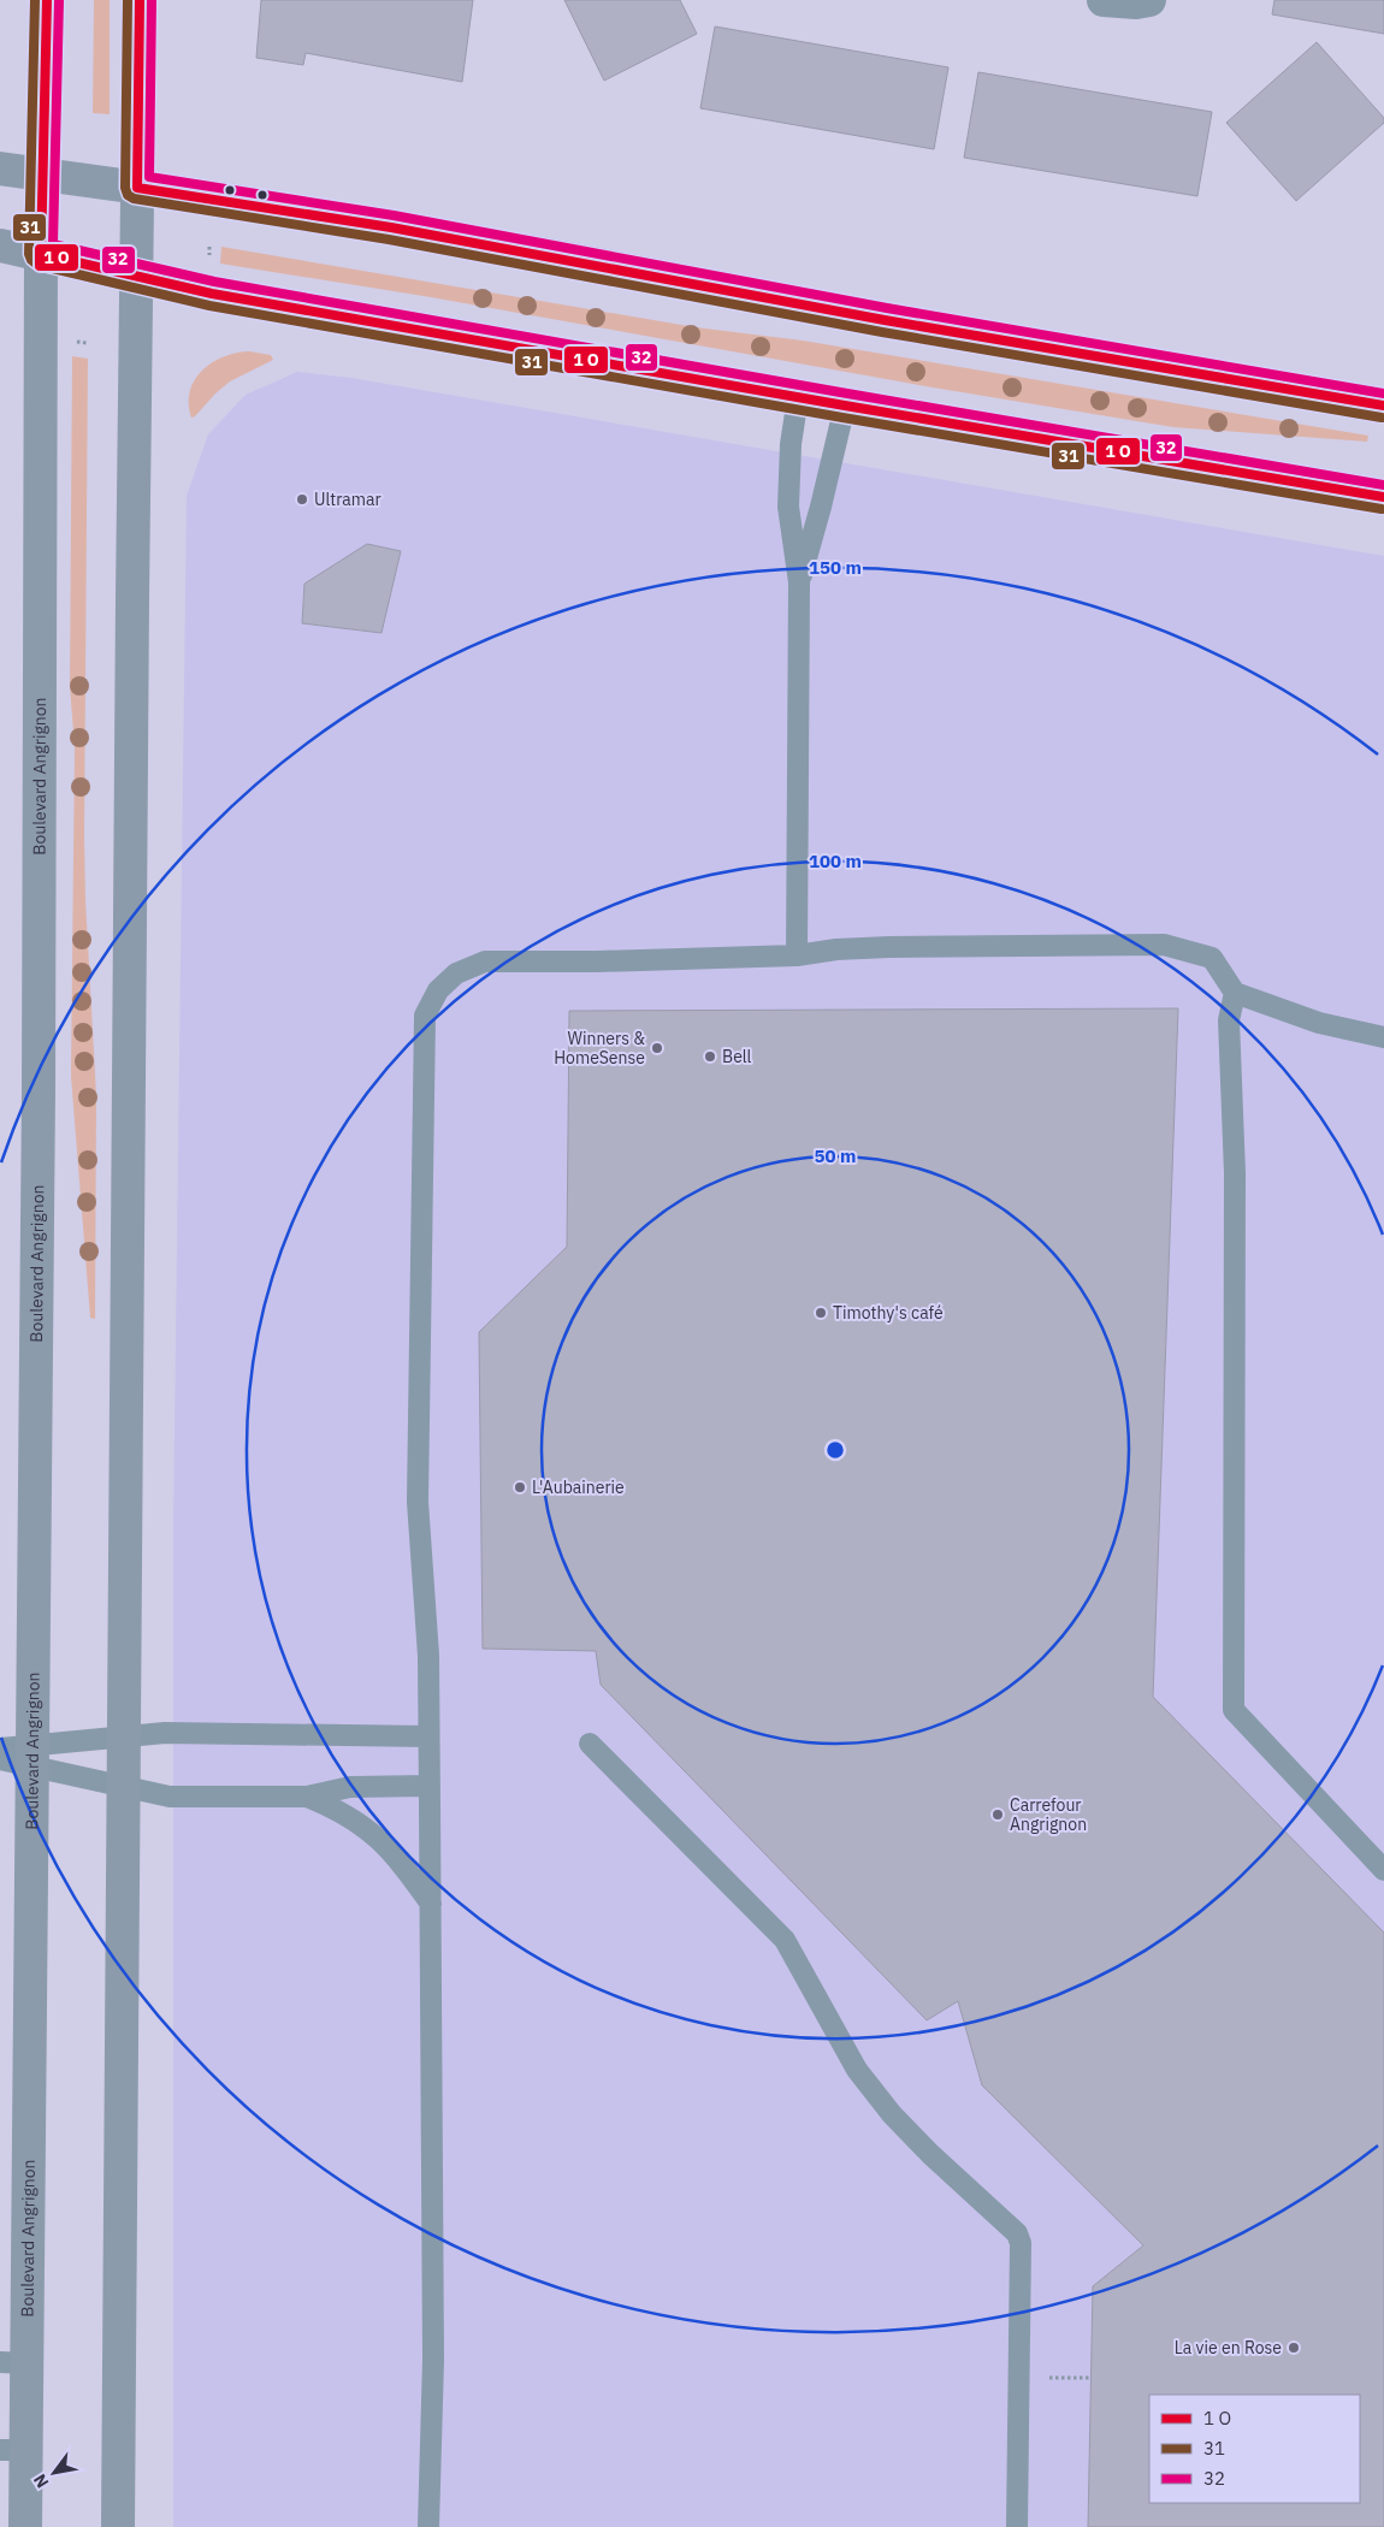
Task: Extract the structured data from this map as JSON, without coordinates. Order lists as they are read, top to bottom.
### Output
{
  "streets": {
    "main road": ["Boulevard Angrignon"]
  },
  "places": [
    "Ultramar",
    "Winners & HomeSense",
    "Bell",
    "Timothy's café",
    "L'Aubainerie",
    "Carrefour Angrignon",
    "La vie en Rose"
  ],
  "lines": ["transit line 31", "transit line 32"],
  "legend": ["1 O", "31", "32"],
  "north": "bottom left",
  "rings": ["150 m", "100 m", "50 m"]
}
